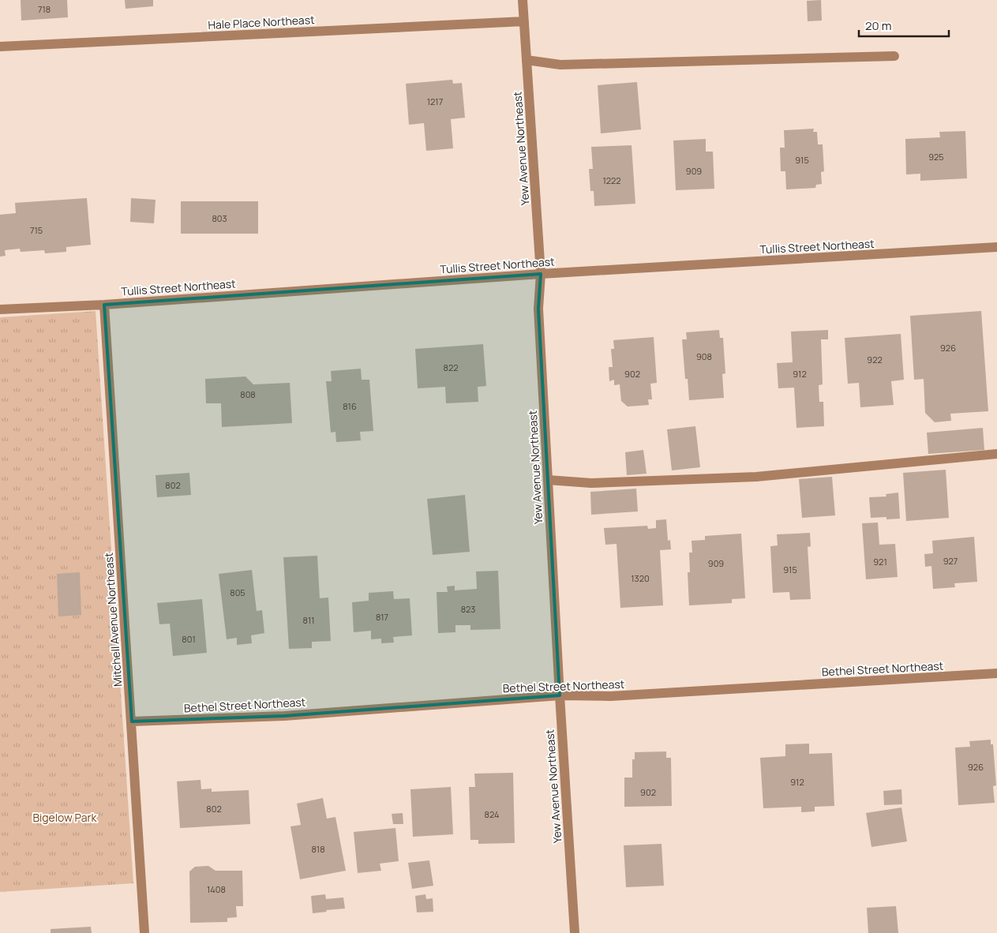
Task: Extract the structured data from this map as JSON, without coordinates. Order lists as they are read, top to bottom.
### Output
{
  "streets": {
    "street": [
      "Hale Place Northeast",
      "Yew Avenue Northeast",
      "Tullis Street Northeast",
      "Mitchell Avenue Northeast",
      "Bethel Street Northeast"
    ]
  },
  "crossings": [
    ["Hale Place Northeast", "Yew Avenue Northeast"],
    ["Yew Avenue Northeast", "Tullis Street Northeast"],
    ["Yew Avenue Northeast", "Bethel Street Northeast"],
    ["Tullis Street Northeast", "Mitchell Avenue Northeast"],
    ["Mitchell Avenue Northeast", "Bethel Street Northeast"]
  ],
  "parks": ["Bigelow Park"],
  "house_numbers": [
    "718",
    "1217",
    "925",
    "915",
    "909",
    "1222",
    "803",
    "715",
    "926",
    "908",
    "922",
    "822",
    "902",
    "912",
    "808",
    "816",
    "802",
    "927",
    "921",
    "909",
    "915",
    "1320",
    "805",
    "823",
    "817",
    "811",
    "801",
    "926",
    "912",
    "902",
    "802",
    "824",
    "818",
    "1408"
  ],
  "scale_bar": "20 m"
}
